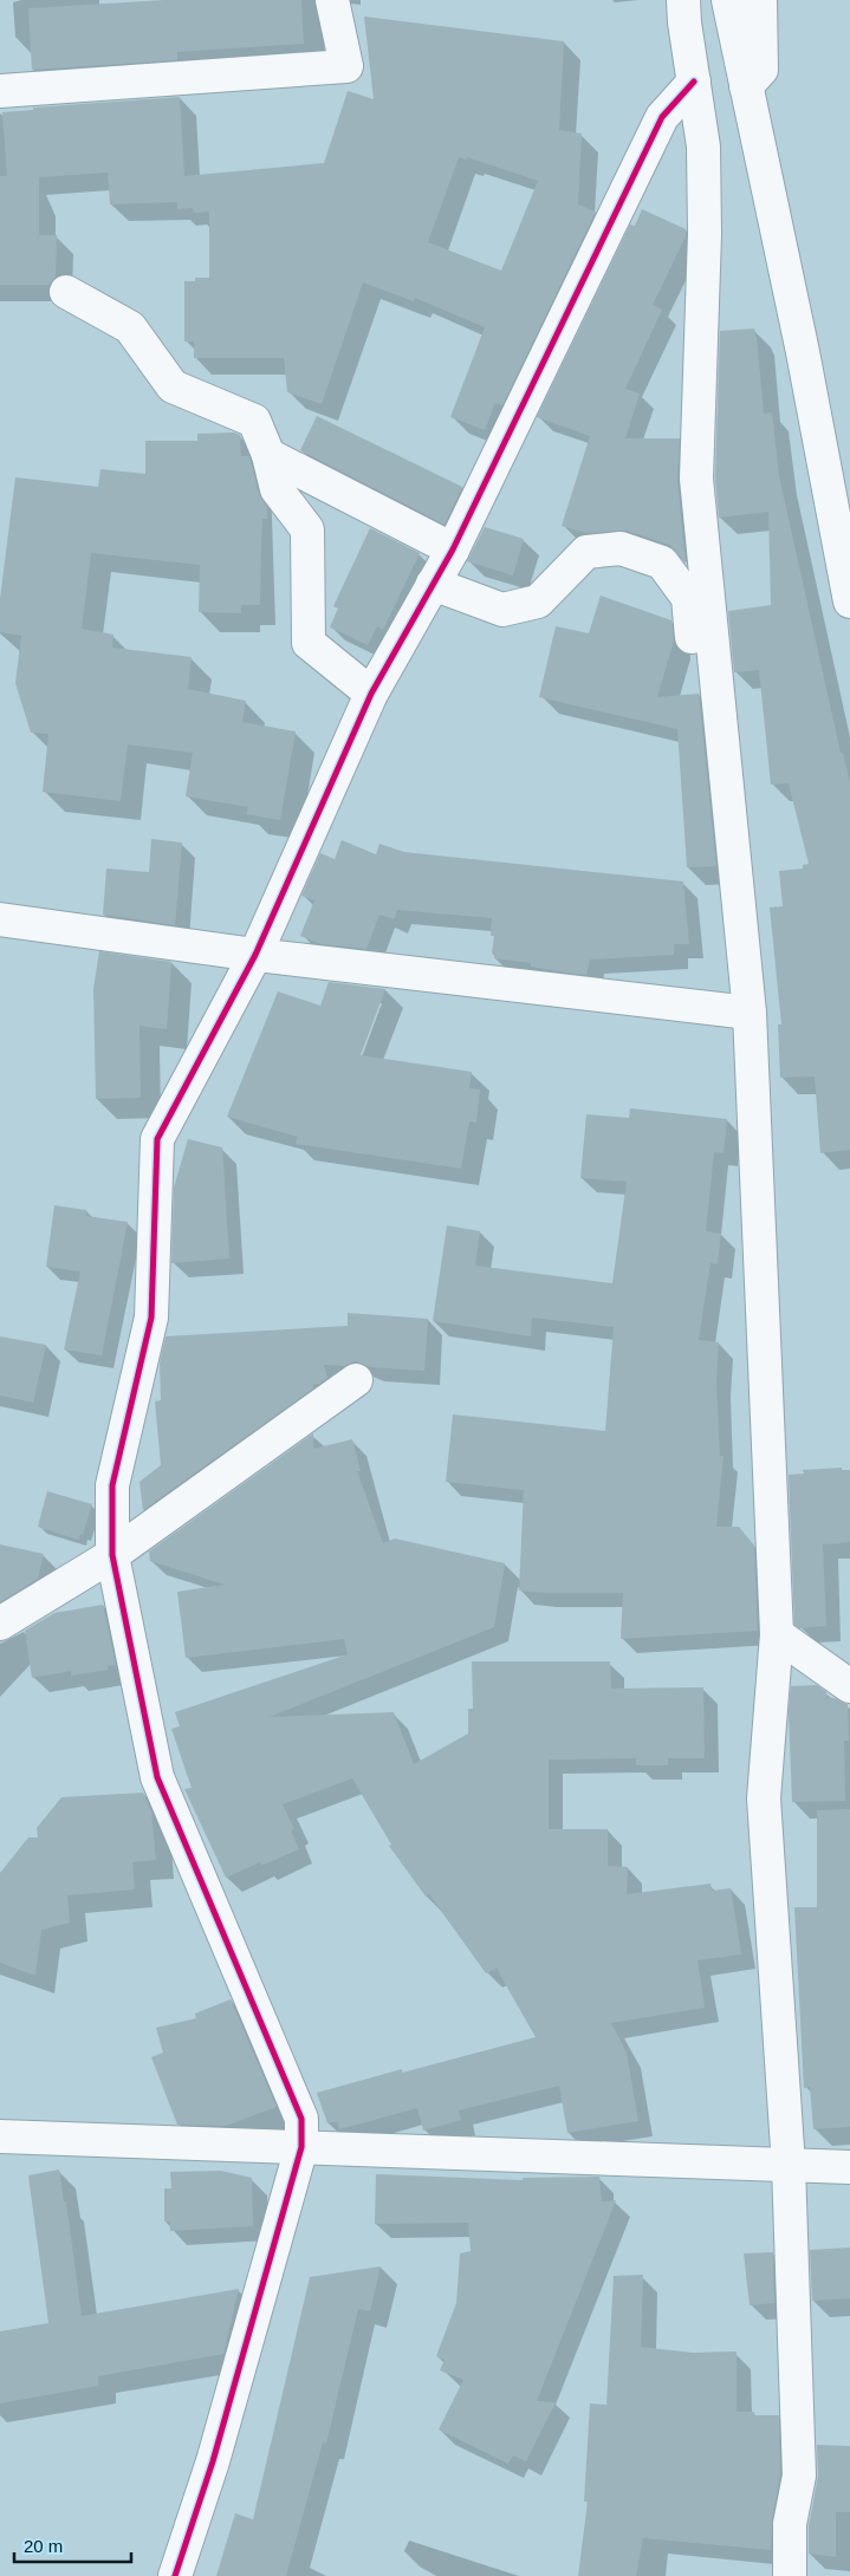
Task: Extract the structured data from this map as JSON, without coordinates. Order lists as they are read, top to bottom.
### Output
{
  "scale_bar": "20 m"
}
